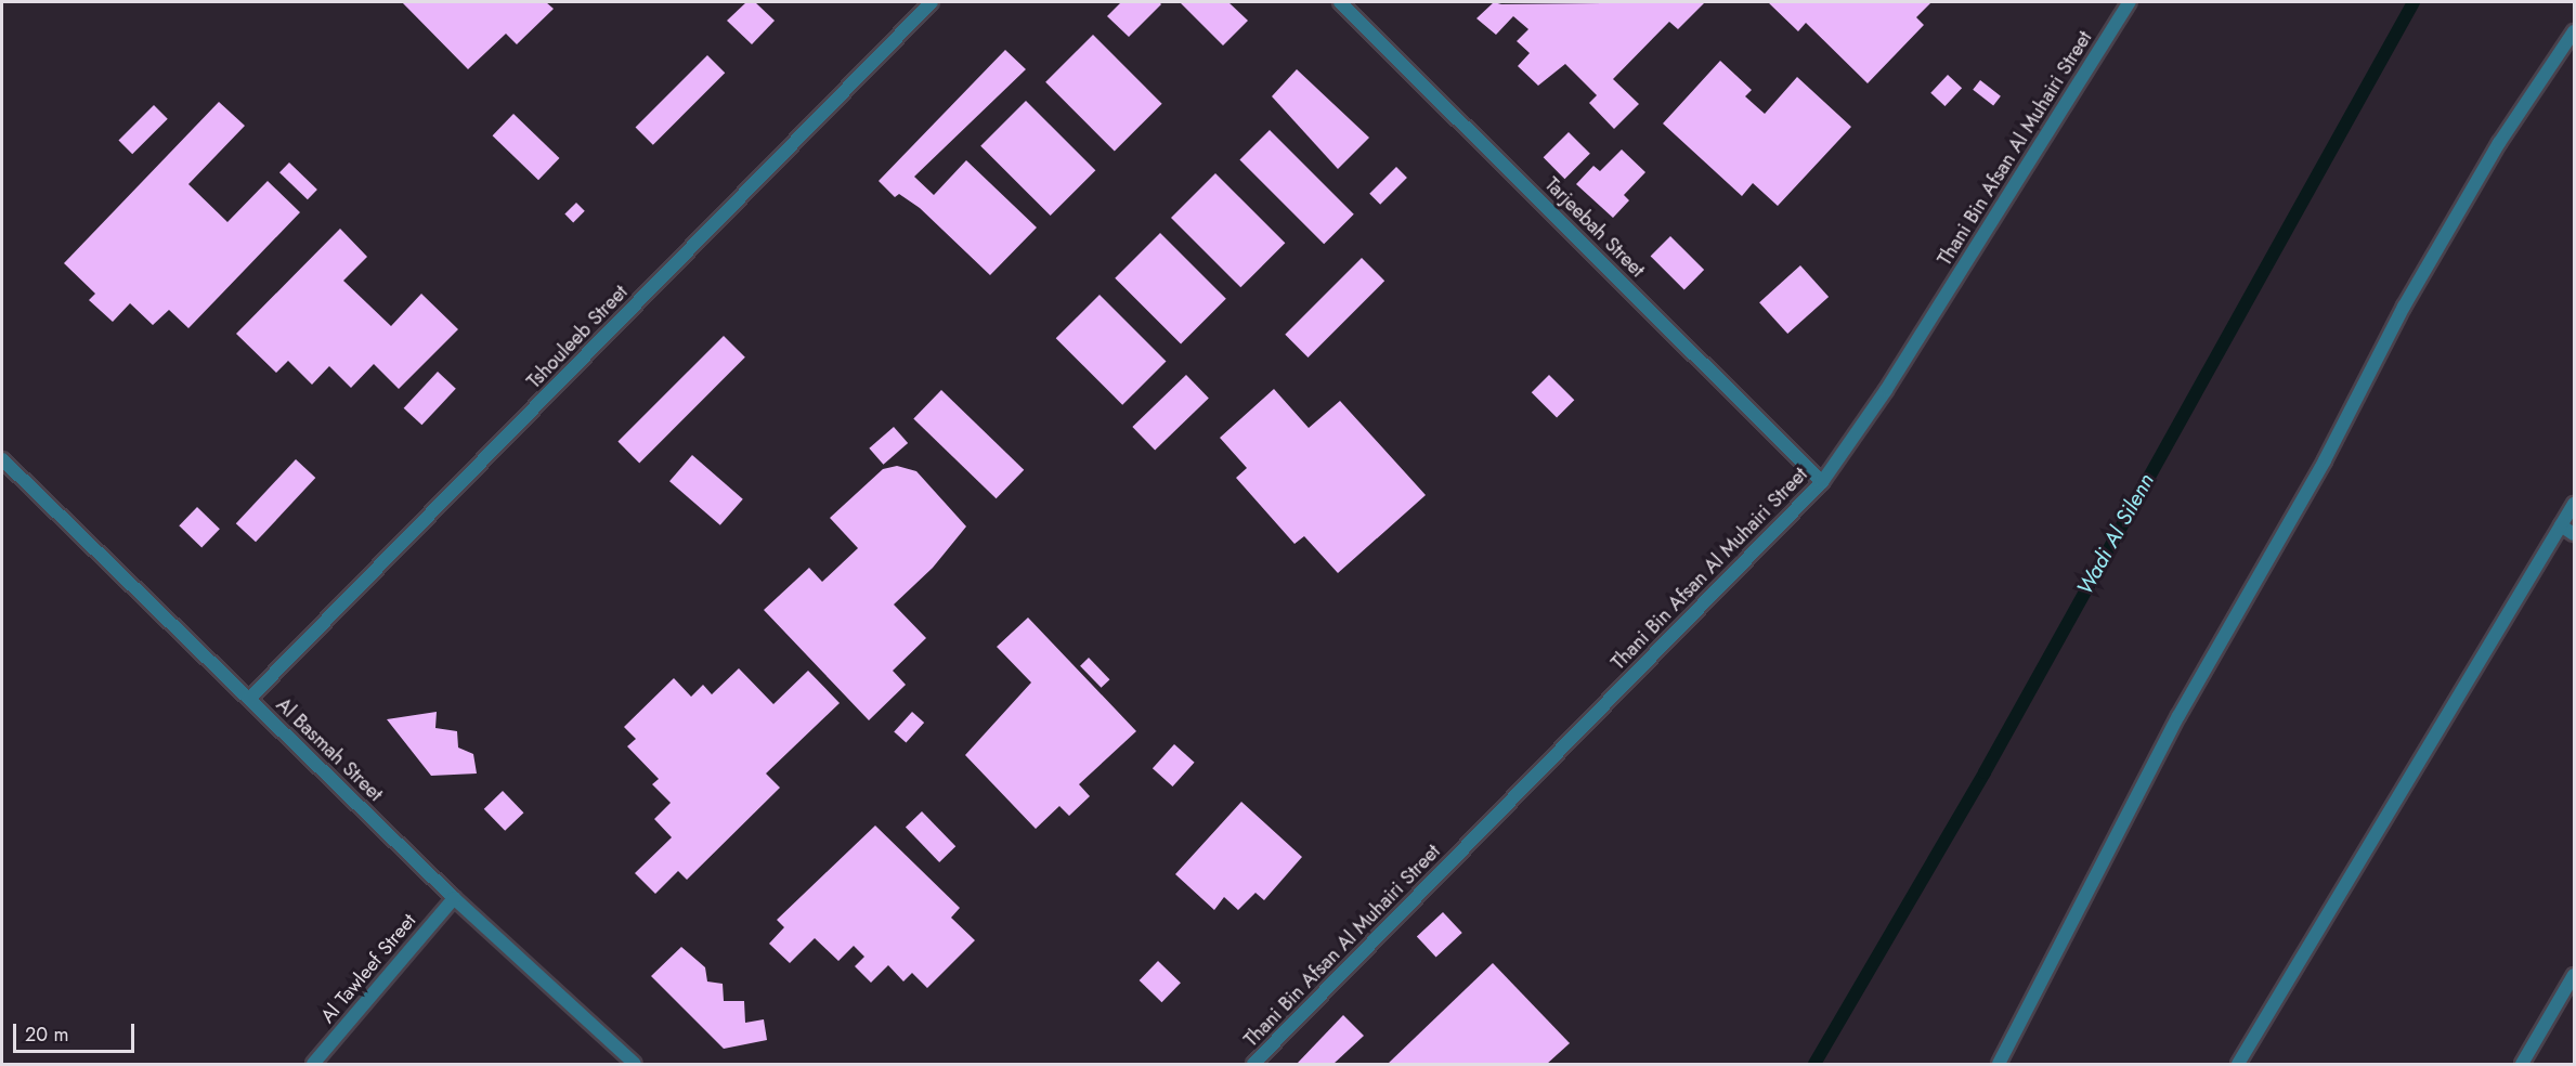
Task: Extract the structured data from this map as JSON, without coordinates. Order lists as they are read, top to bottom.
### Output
{
  "streets": {
    "street": [
      "Thani Bin Afsan Al Muhairi Street",
      "Tarjeebah Street",
      "Tshouleeb Street",
      "Al Basmah Street",
      "Al Tawleef Street"
    ]
  },
  "crossings": [
    ["Thani Bin Afsan Al Muhairi Street", "Tarjeebah Street"],
    ["Tshouleeb Street", "Al Basmah Street"],
    ["Al Basmah Street", "Al Tawleef Street"]
  ],
  "water": ["Wadi Al Silenn"],
  "scale_bar": "20 m"
}
